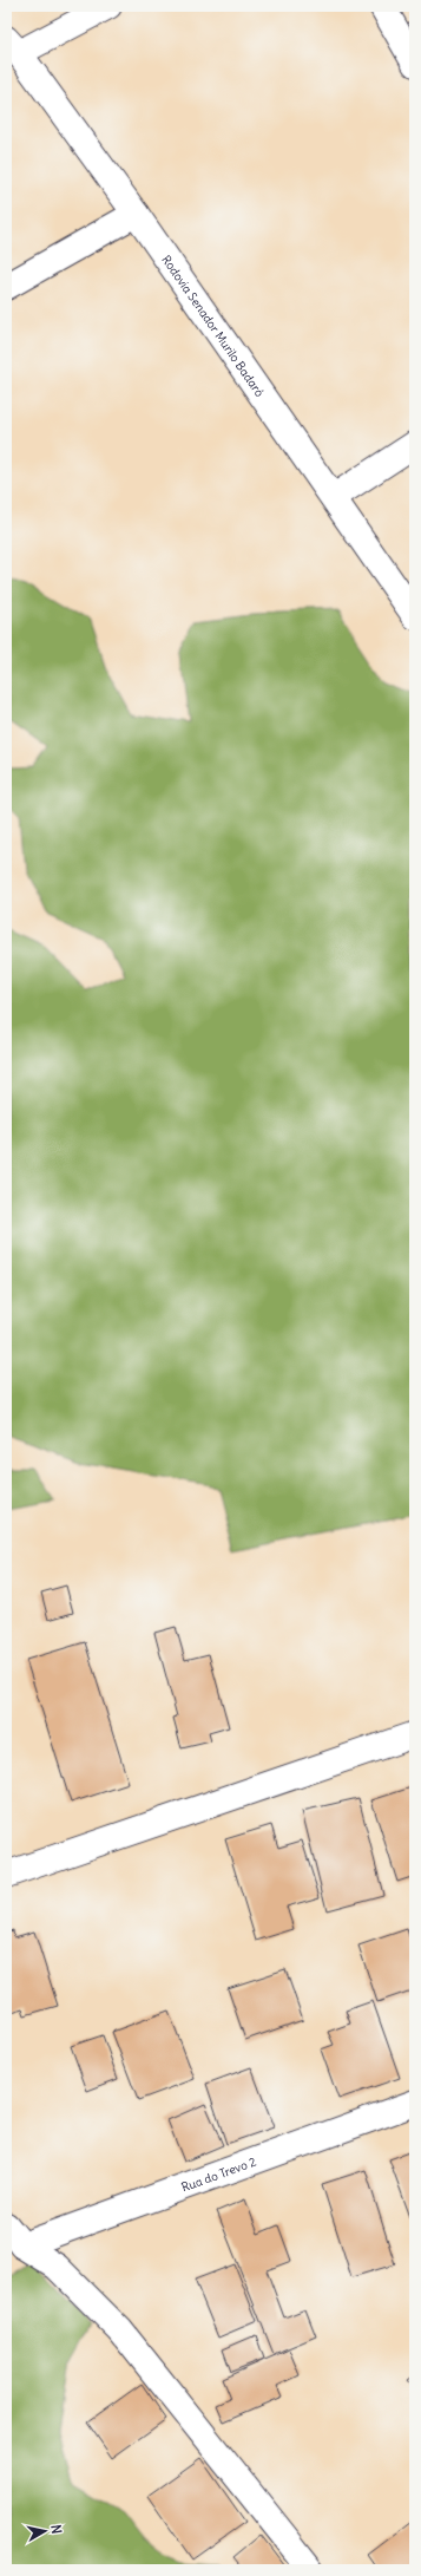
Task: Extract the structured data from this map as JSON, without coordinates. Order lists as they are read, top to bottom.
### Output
{
  "streets": {
    "street": ["Rodovia Senador Murilo Badaró", "Rua do Trevo 2"]
  },
  "north": "right"
}
